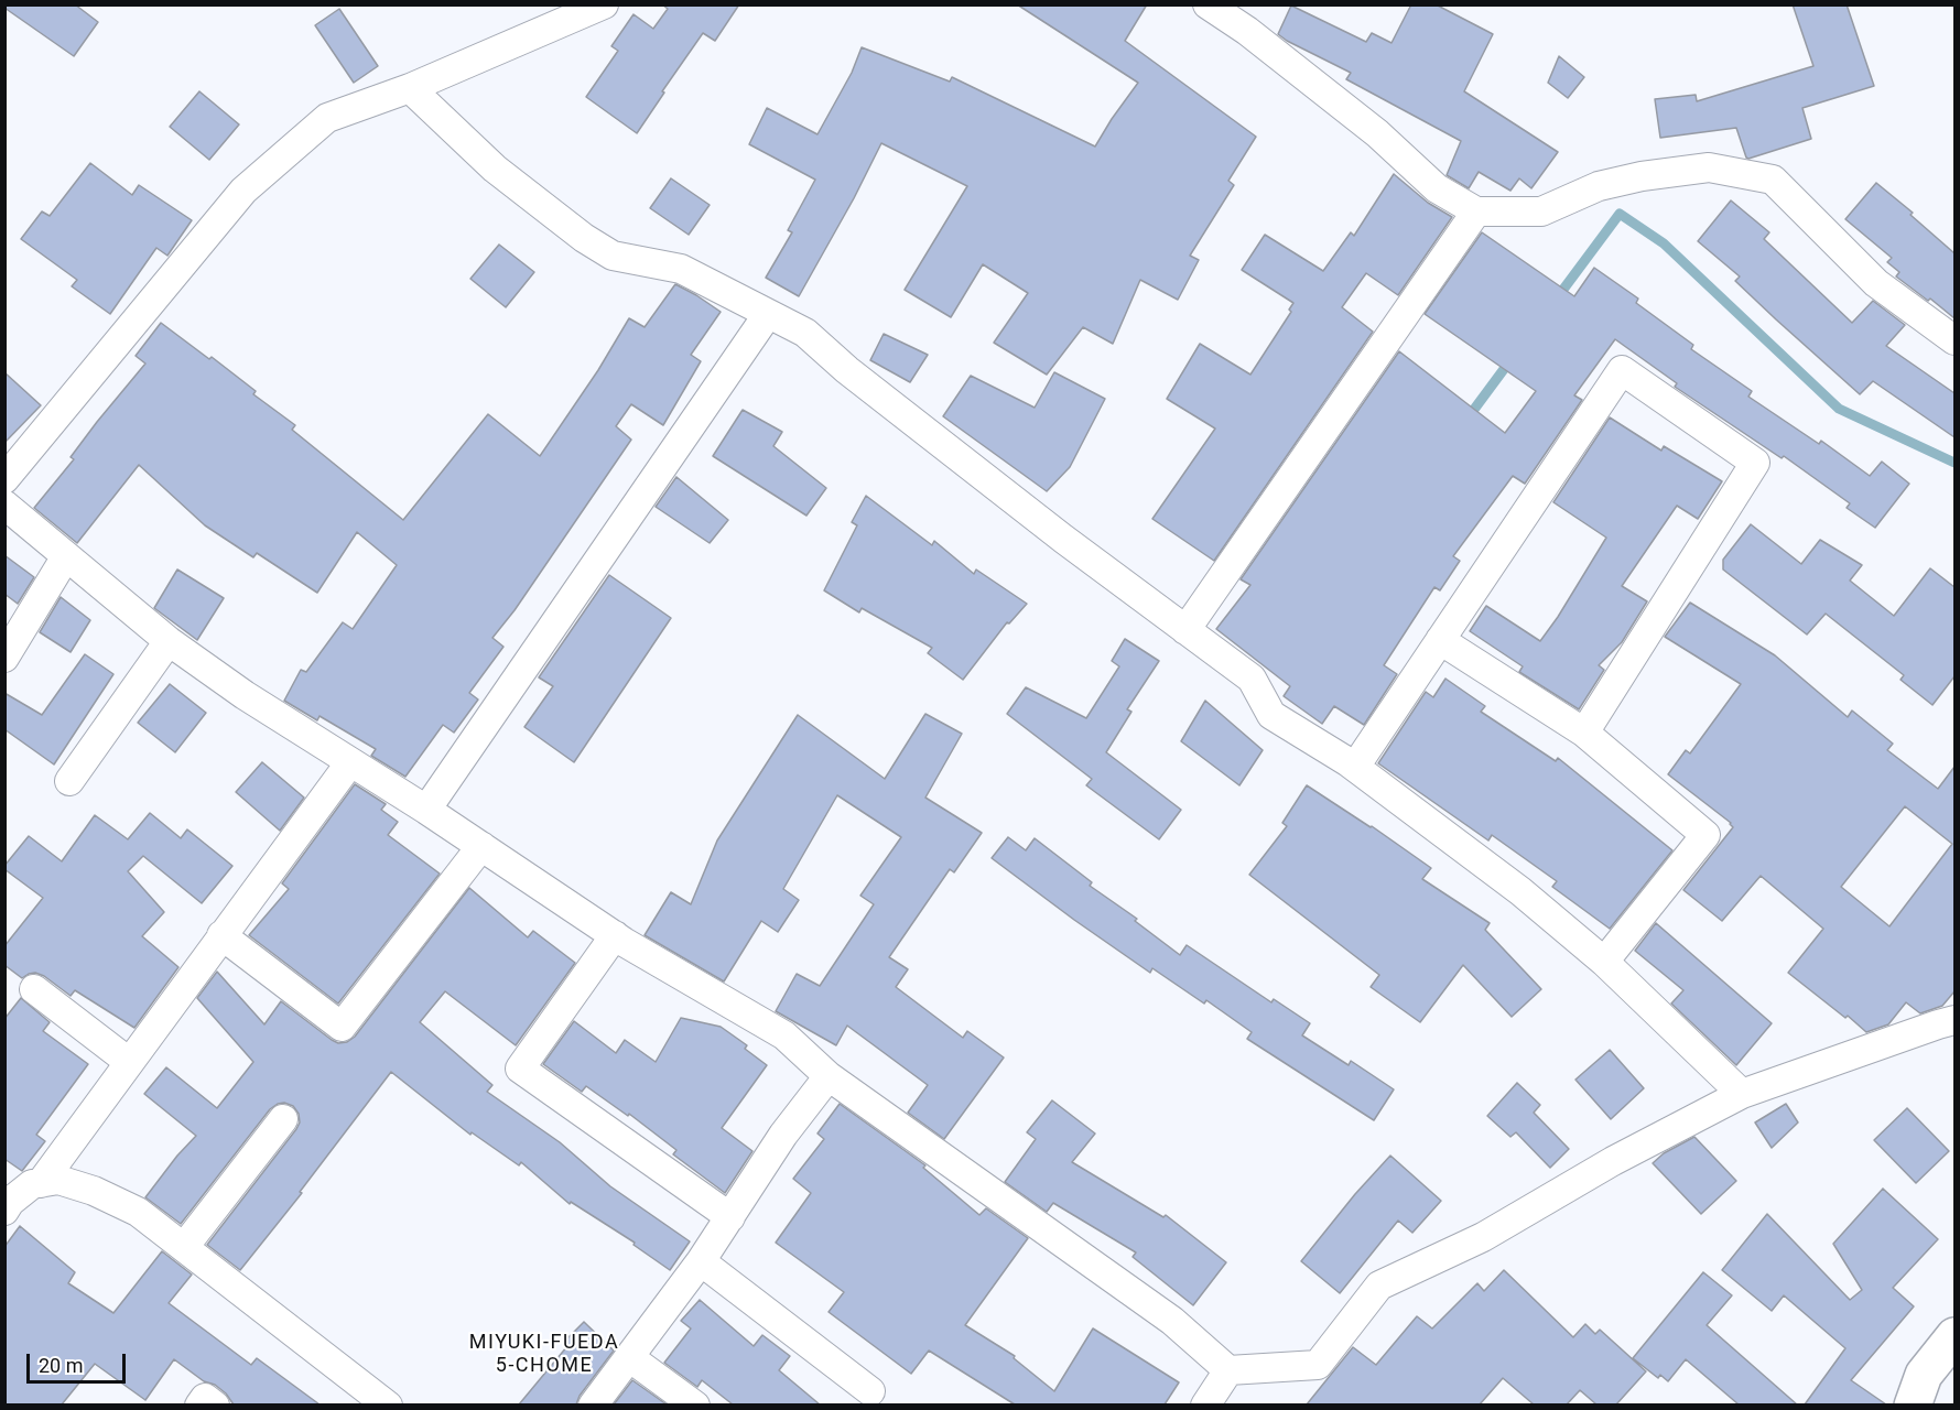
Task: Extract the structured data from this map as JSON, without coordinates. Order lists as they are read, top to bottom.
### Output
{
  "districts": ["MIYUKI-FUEDA 5-CHOME"],
  "scale_bar": "20 m"
}
